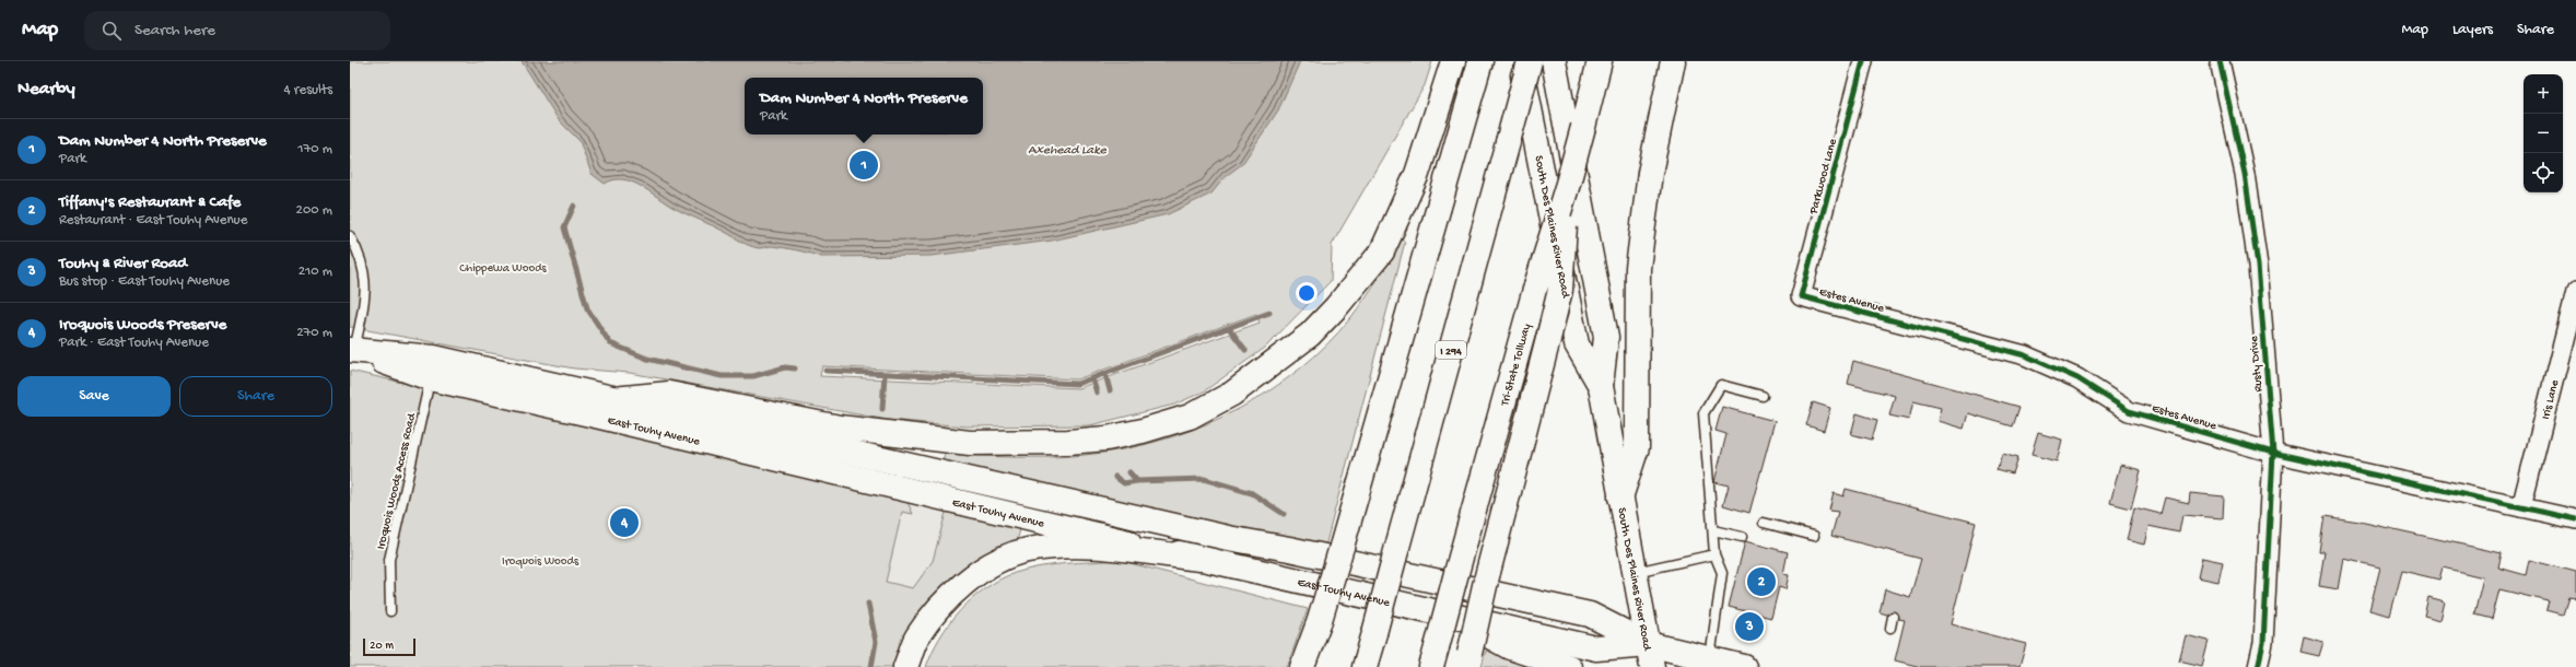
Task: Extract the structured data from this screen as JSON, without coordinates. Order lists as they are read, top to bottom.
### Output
{
  "streets": {
    "main road": [
      "South Des Plaines River Road",
      "I 294",
      "Tri-State Tollway",
      "East Touhy Avenue"
    ],
    "street": [
      "Parkwood Lane",
      "Estes Avenue",
      "Rusty Drive",
      "Iris Lane"
    ],
    "lane": ["Iroquois Woods Access Road"]
  },
  "crossings": [
    ["Parkwood Lane", "Estes Avenue"],
    ["South Des Plaines River Road", "East Touhy Avenue"],
    ["Estes Avenue", "Rusty Drive"],
    ["Estes Avenue", "Iris Lane"],
    ["East Touhy Avenue", "Iroquois Woods Access Road"]
  ],
  "water": ["Axehead Lake"],
  "parks": ["Chippewa Woods", "Iroquois Woods"],
  "scale_bar": "20 m",
  "page": {
    "header": "Map",
    "search": "Search here",
    "nav": ["Map", "Layers", "Share"],
    "heading": ["Nearby", "4 results"],
    "map_buttons": ["+", "−"],
    "popup": ["Dam Number 4 North Preserve", "Park"],
    "list": [
      {
        "mark": "1",
        "name": "Dam Number 4 North Preserve",
        "note": "Park",
        "value": "170 m"
      },
      {
        "mark": "2",
        "name": "Tiffany's Restaurant & Cafe",
        "note": "Restaurant · East Touhy Avenue",
        "value": "200 m"
      },
      {
        "mark": "3",
        "name": "Touhy & River Road",
        "note": "Bus stop · East Touhy Avenue",
        "value": "210 m"
      },
      {
        "mark": "4",
        "name": "Iroquois Woods Preserve",
        "note": "Park · East Touhy Avenue",
        "value": "270 m"
      }
    ],
    "pins": [
      "1",
      "4",
      "2",
      "3"
    ],
    "buttons": ["Save", "Share"],
    "scale": "20 m"
  }
}
